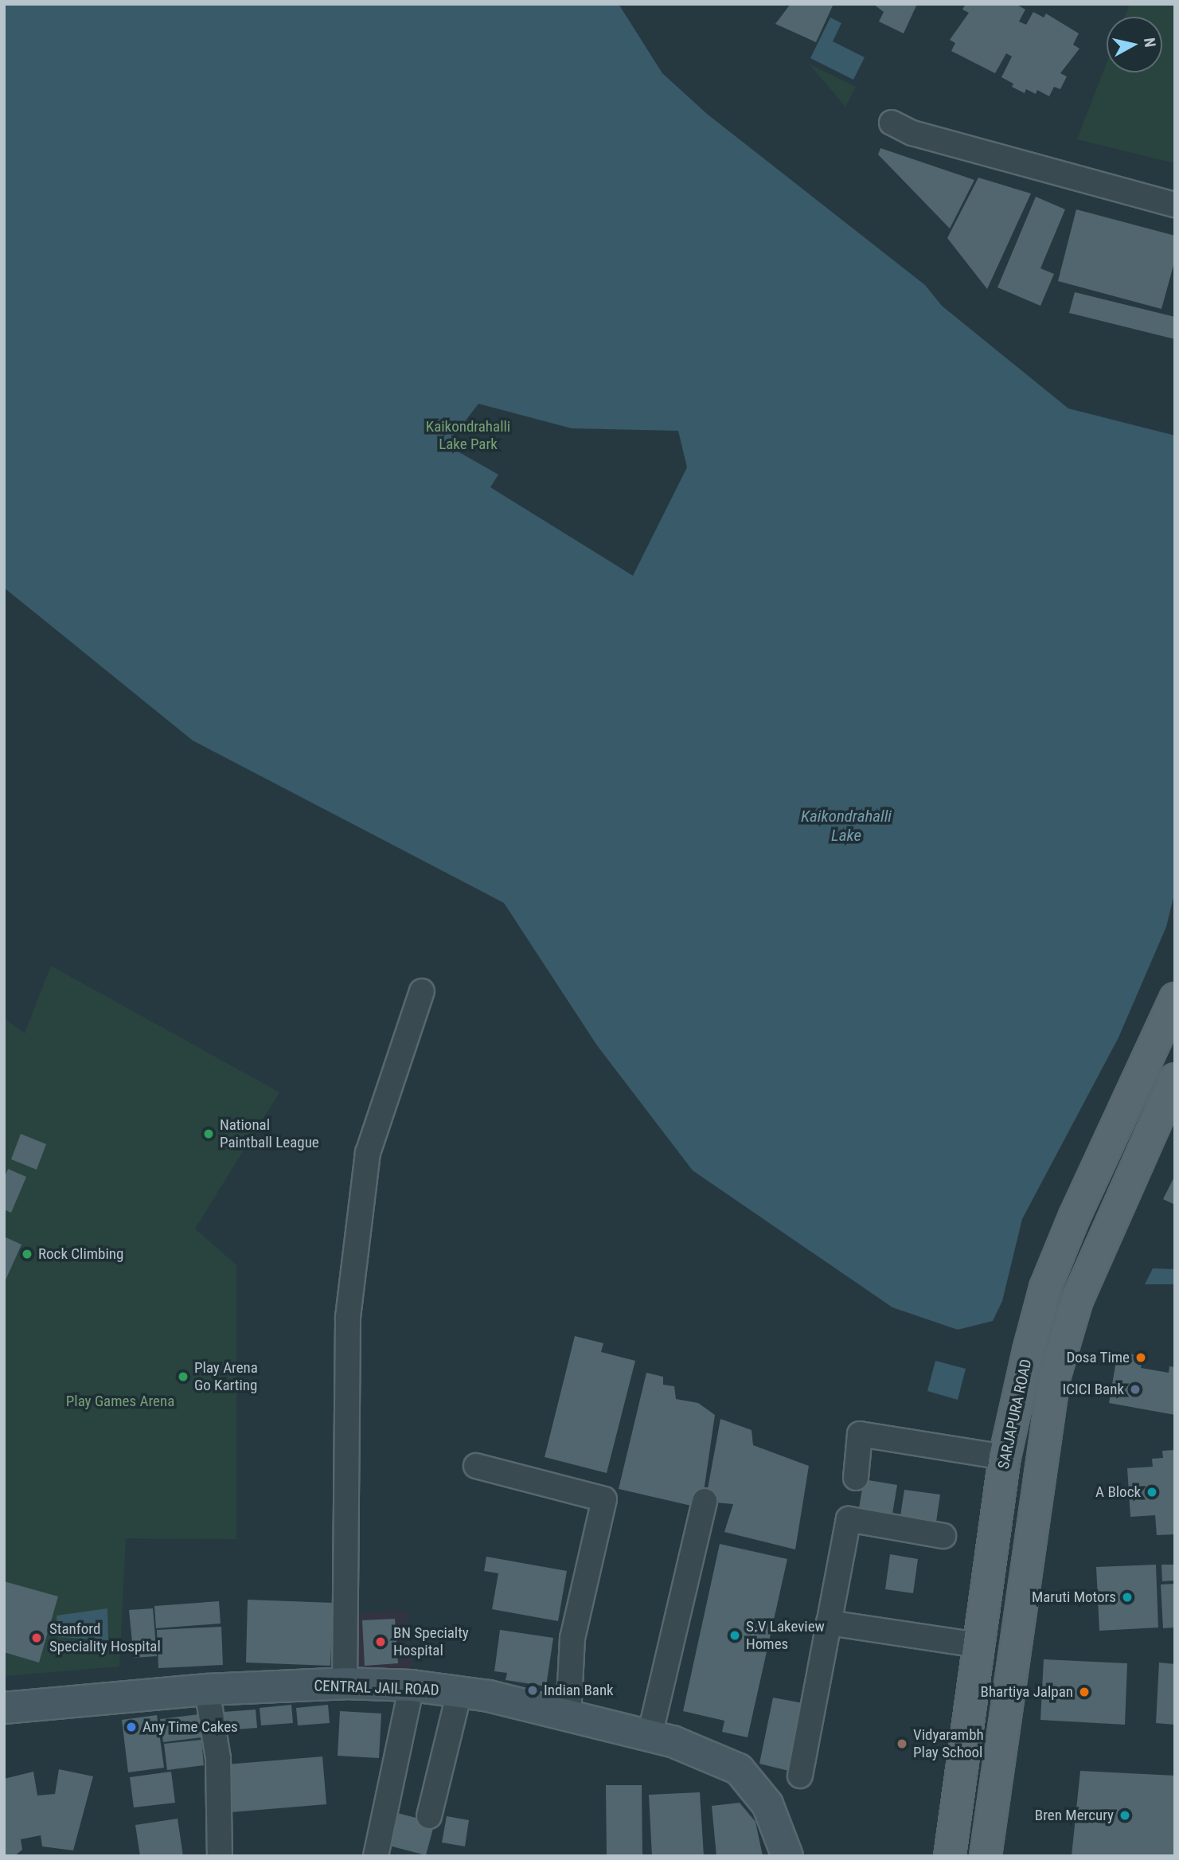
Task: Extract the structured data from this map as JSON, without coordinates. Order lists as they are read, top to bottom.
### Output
{
  "streets": {
    "main road": ["SARJAPURA ROAD", "CENTRAL JAIL ROAD"]
  },
  "water": ["Kaikondrahalli Lake"],
  "parks": ["Kaikondrahalli Lake Park", "Play Games Arena"],
  "places": [
    "National Paintball League",
    "Rock Climbing",
    "Dosa Time",
    "Play Arena Go Karting",
    "ICICI Bank",
    "A Block",
    "Maruti Motors",
    "S.V Lakeview Homes",
    "Stanford Speciality Hospital",
    "BN Specialty Hospital",
    "Indian Bank",
    "Bhartiya Jalpan",
    "Any Time Cakes",
    "Vidyarambh Play School",
    "Bren Mercury"
  ],
  "north": "right"
}
